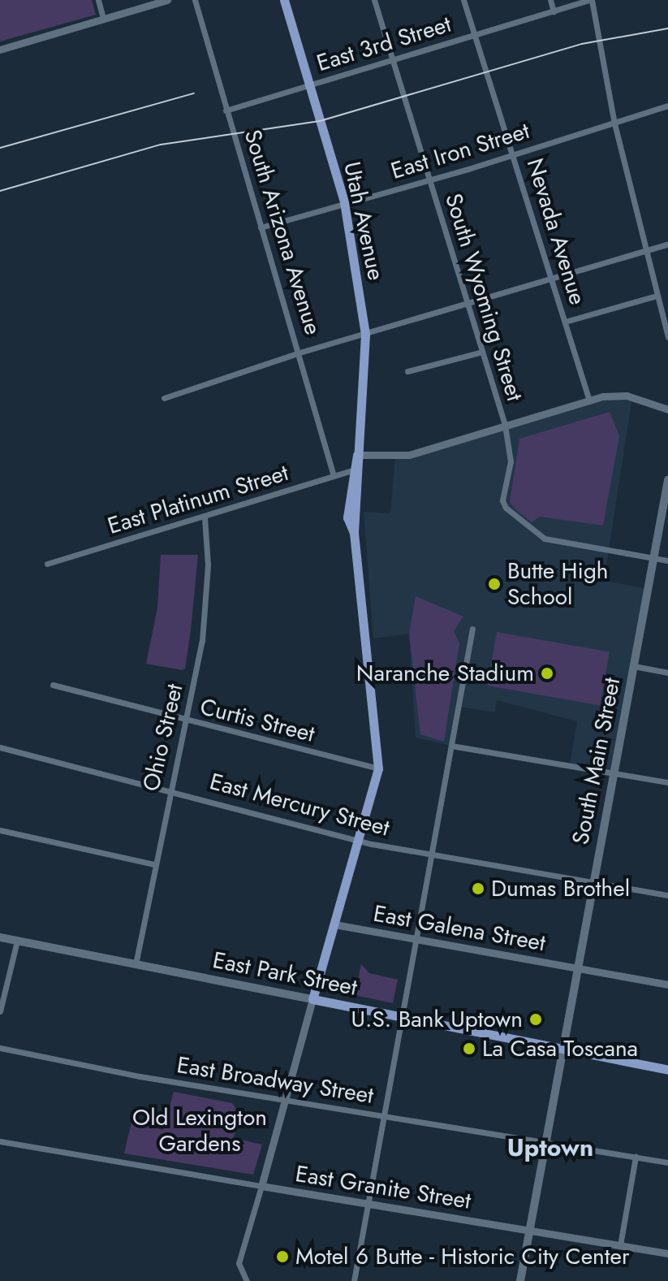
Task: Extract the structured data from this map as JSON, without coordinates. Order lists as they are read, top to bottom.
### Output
{
  "streets": {
    "main road": ["Utah Avenue", "South Main Street", "East Park Street"],
    "street": [
      "East 3rd Street",
      "East Iron Street",
      "Nevada Avenue",
      "South Arizona Avenue",
      "South Wyoming Street",
      "East Platinum Street",
      "Curtis Street",
      "Ohio Street",
      "East Mercury Street",
      "East Galena Street",
      "East Broadway Street",
      "East Granite Street"
    ]
  },
  "crossings": [
    ["East 3rd Street", "Utah Avenue"],
    ["East 3rd Street", "Nevada Avenue"],
    ["East 3rd Street", "South Arizona Avenue"],
    ["East 3rd Street", "South Wyoming Street"],
    ["East Iron Street", "Utah Avenue"],
    ["East Iron Street", "Nevada Avenue"],
    ["East Iron Street", "South Arizona Avenue"],
    ["East Iron Street", "South Wyoming Street"],
    ["Utah Avenue", "East Platinum Street"],
    ["South Arizona Avenue", "East Platinum Street"],
    ["South Wyoming Street", "South Main Street"],
    ["East Platinum Street", "Ohio Street"],
    ["Curtis Street", "Ohio Street"],
    ["Ohio Street", "East Mercury Street"],
    ["Ohio Street", "East Park Street"],
    ["South Main Street", "East Mercury Street"],
    ["South Main Street", "East Galena Street"],
    ["South Main Street", "East Park Street"],
    ["South Main Street", "East Broadway Street"],
    ["South Main Street", "East Granite Street"]
  ],
  "districts": ["Uptown"],
  "parks": ["Old Lexington Gardens"],
  "places": [
    "Butte High School",
    "Naranche Stadium",
    "Dumas Brothel",
    "U.S. Bank Uptown",
    "La Casa Toscana",
    "Motel 6 Butte - Historic City Center"
  ]
}
